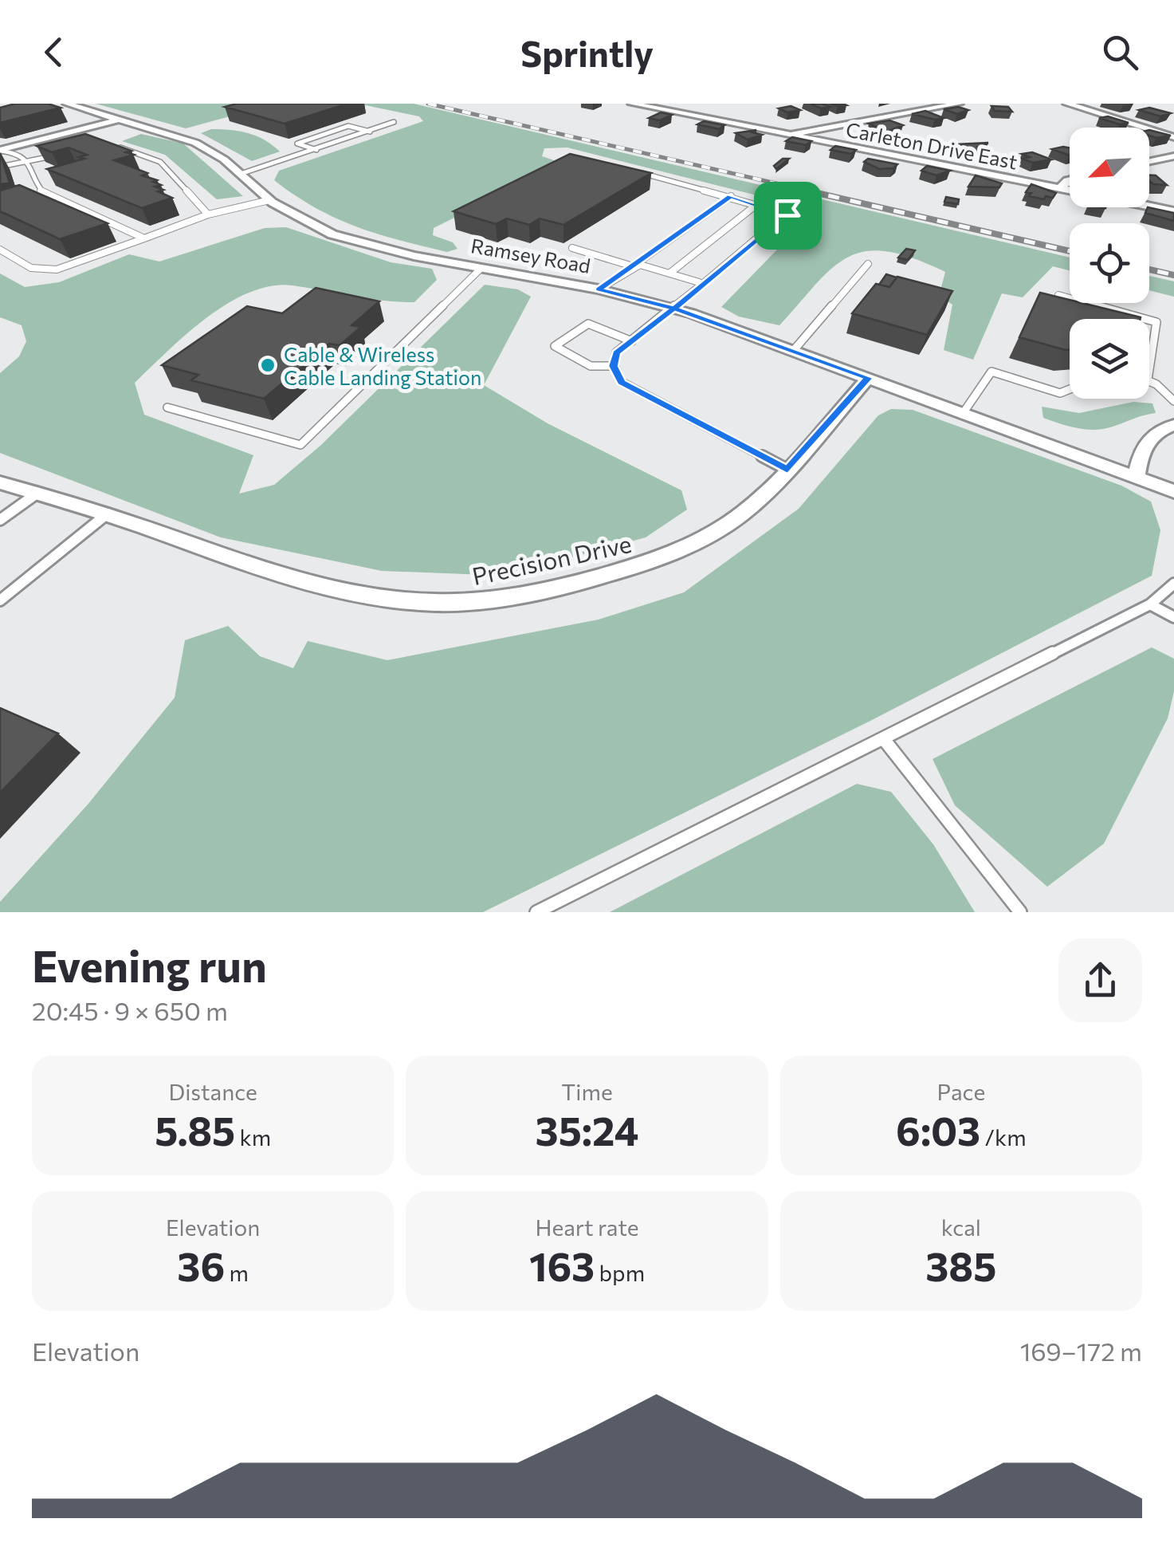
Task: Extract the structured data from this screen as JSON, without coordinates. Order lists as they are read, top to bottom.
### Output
{
  "streets": {
    "street": ["Carleton Drive East", "Ramsey Road", "Precision Drive"]
  },
  "crossings": [
    ["Ramsey Road", "Precision Drive"]
  ],
  "places": ["Cable & Wireless Cable Landing Station"],
  "north": "bottom left",
  "page": {
    "header": "Sprintly",
    "heading": ["Evening run", "20:45 · 9 × 650 m"],
    "stats": [
      ["Distance", "5.85 km"],
      ["Time", "35:24"],
      ["Pace", "6:03 /km"],
      ["Elevation", "36 m"],
      ["Heart rate", "163 bpm"],
      ["kcal", "385"]
    ],
    "chart": ["Elevation", "169–172 m"]
  }
}
